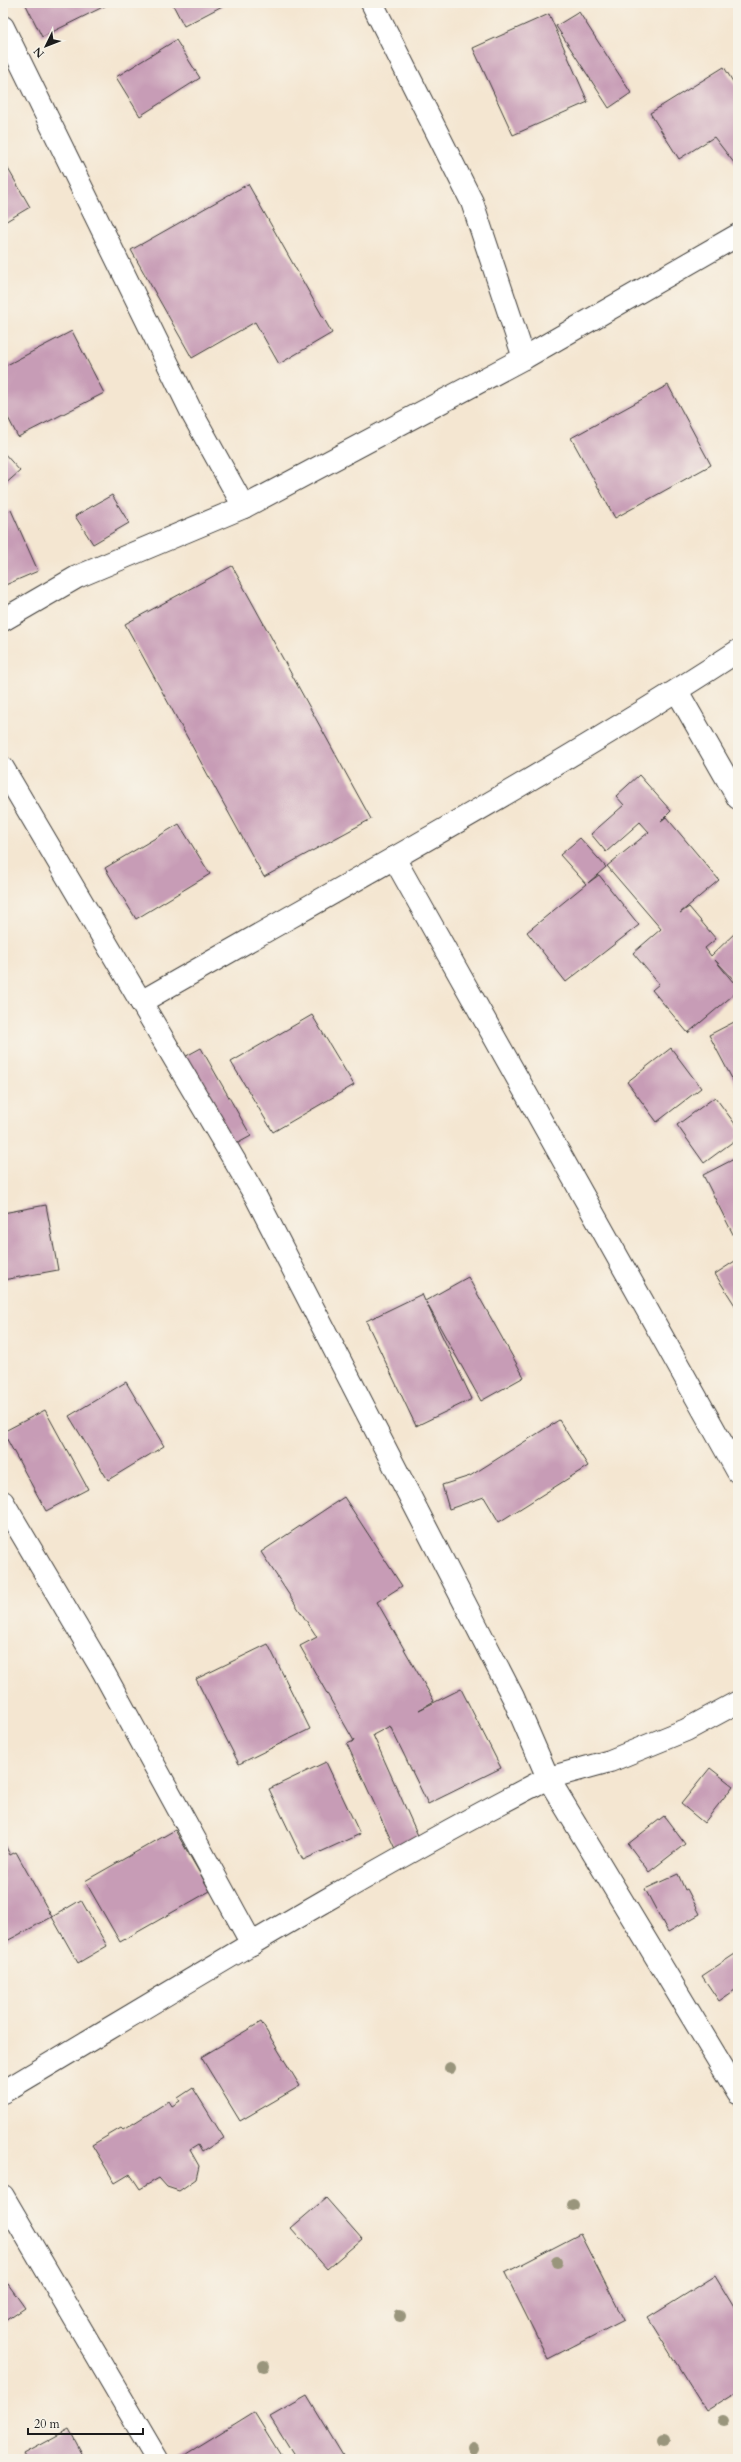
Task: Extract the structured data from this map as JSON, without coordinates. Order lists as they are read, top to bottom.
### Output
{
  "scale_bar": "20 m",
  "north": "bottom left"
}
